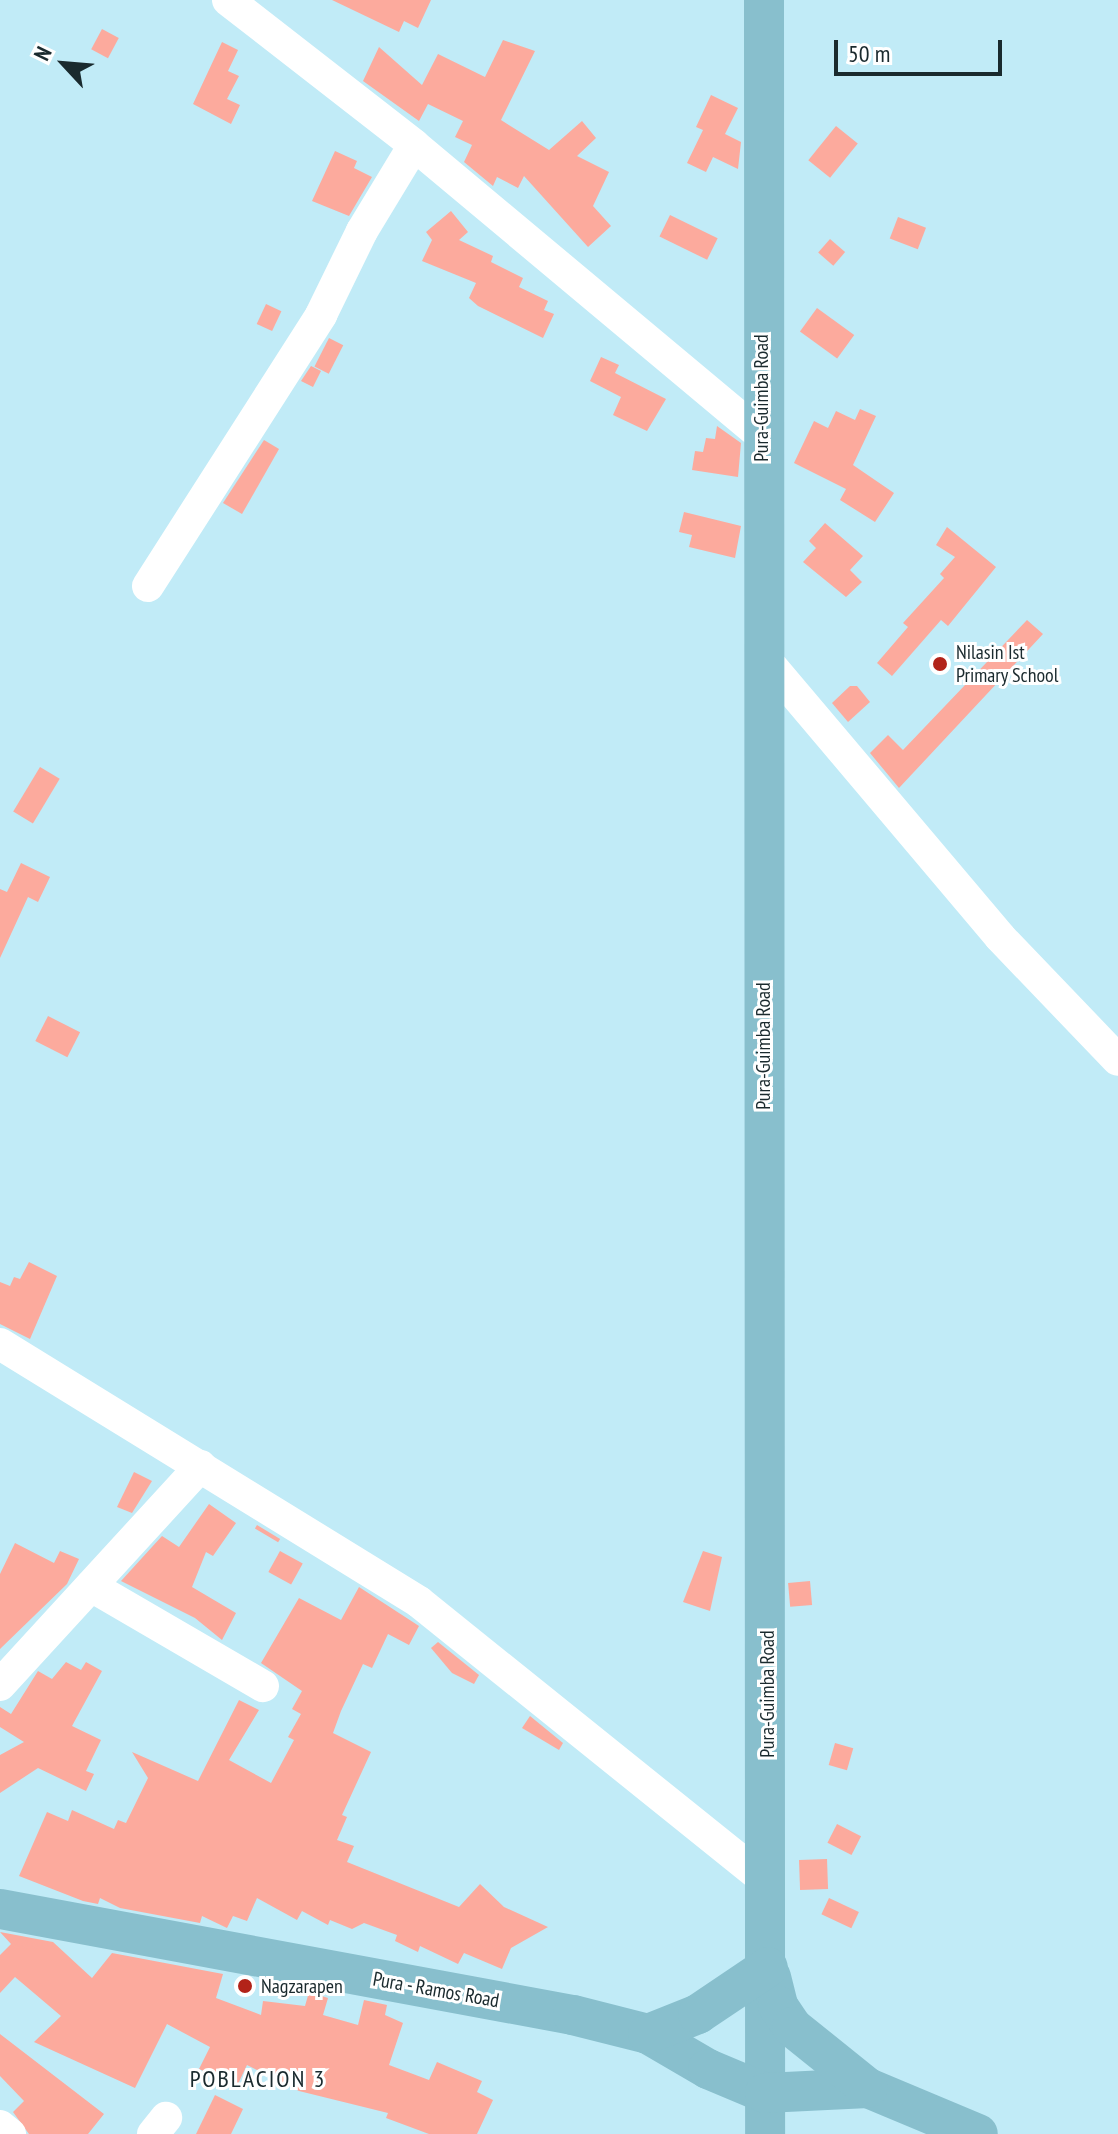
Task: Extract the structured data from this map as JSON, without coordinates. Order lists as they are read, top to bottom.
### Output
{
  "streets": {
    "main road": ["Pura-Guimba Road", "Pura - Ramos Road"]
  },
  "crossings": [
    ["Pura-Guimba Road", "Pura - Ramos Road"]
  ],
  "districts": ["POBLACION 3"],
  "places": ["Nilasin Ist Primary School", "Nagzarapen"],
  "scale_bar": "50 m",
  "north": "top left"
}
